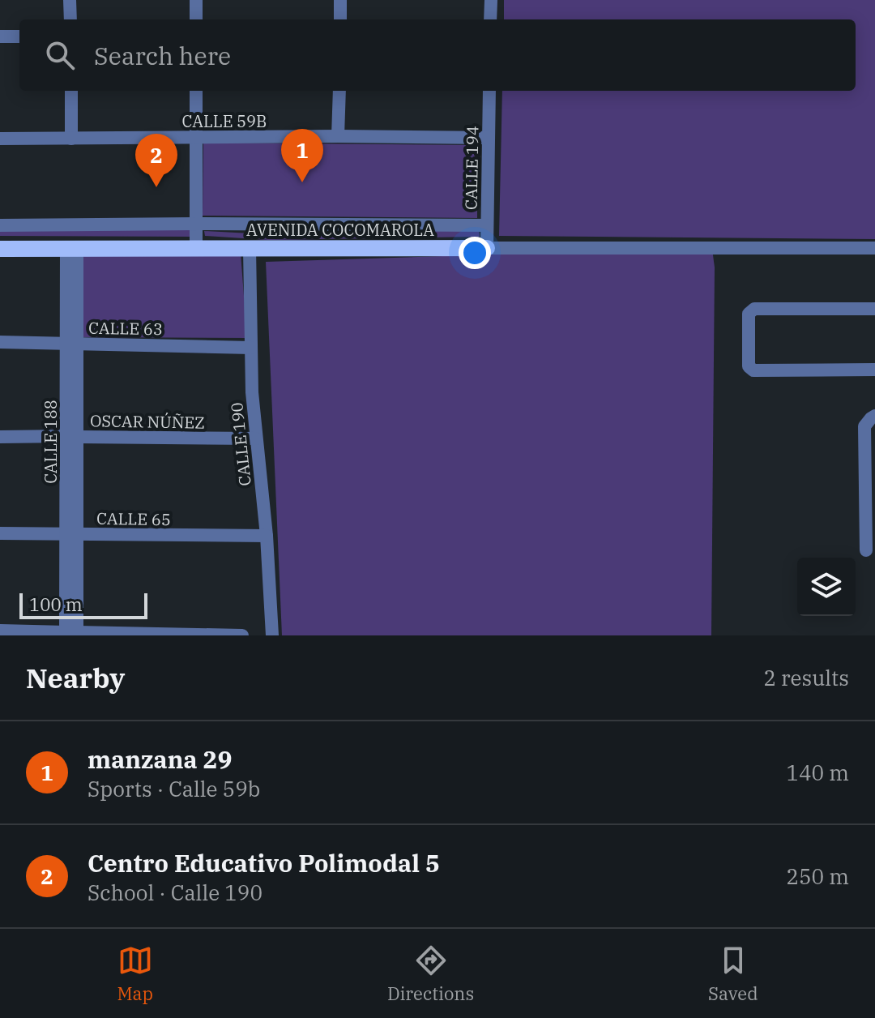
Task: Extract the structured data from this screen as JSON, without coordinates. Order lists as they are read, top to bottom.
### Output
{
  "streets": {
    "main road": ["AVENIDA COCOMAROLA"],
    "street": [
      "CALLE 59B",
      "CALLE 194",
      "CALLE 63",
      "OSCAR NÚÑEZ",
      "CALLE 188",
      "CALLE 190",
      "CALLE 65"
    ]
  },
  "crossings": [
    ["CALLE 59B", "CALLE 194"],
    ["CALLE 194", "AVENIDA COCOMAROLA"],
    ["AVENIDA COCOMAROLA", "CALLE 188"],
    ["AVENIDA COCOMAROLA", "CALLE 190"],
    ["CALLE 63", "CALLE 188"],
    ["CALLE 63", "CALLE 190"],
    ["OSCAR NÚÑEZ", "CALLE 188"],
    ["OSCAR NÚÑEZ", "CALLE 190"],
    ["CALLE 188", "CALLE 65"],
    ["CALLE 190", "CALLE 65"]
  ],
  "scale_bar": "100 m",
  "page": {
    "search": "Search here",
    "pins": ["1", "2"],
    "scale": "100 m",
    "heading": ["Nearby", "2 results"],
    "list": [
      {
        "mark": "1",
        "name": "manzana 29",
        "note": "Sports · Calle 59b",
        "value": "140 m"
      },
      {
        "mark": "2",
        "name": "Centro Educativo Polimodal 5",
        "note": "School · Calle 190",
        "value": "250 m"
      }
    ],
    "nav": ["Map", "Directions", "Saved"]
  }
}
